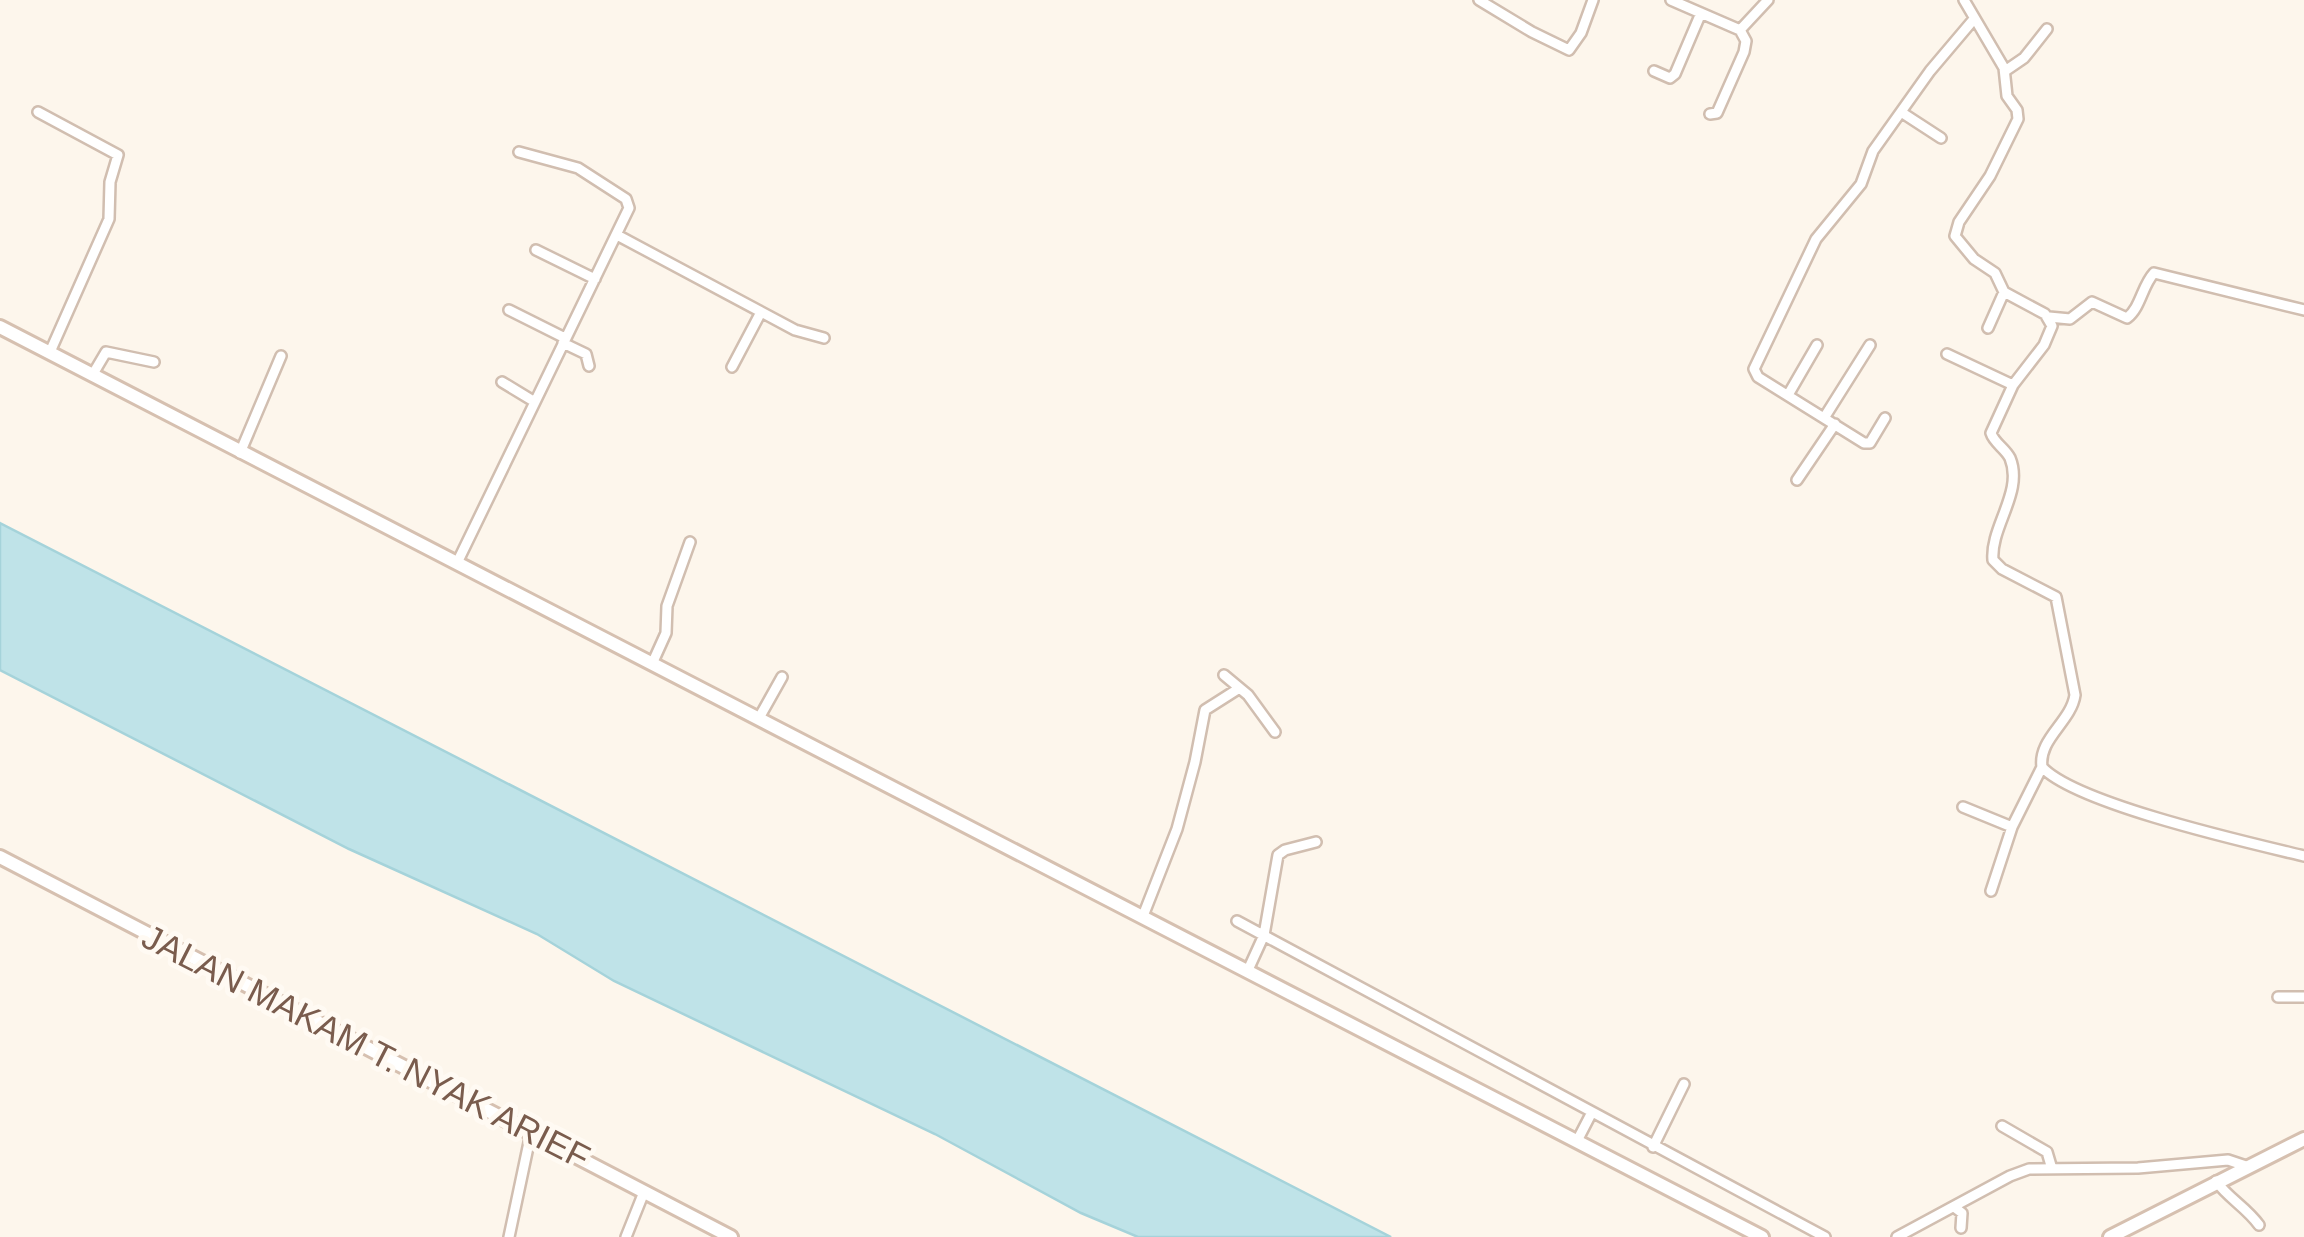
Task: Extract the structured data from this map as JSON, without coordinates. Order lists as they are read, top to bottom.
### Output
{
  "streets": {
    "street": ["JALAN MAKAM T. NYAK ARIEF"]
  }
}
